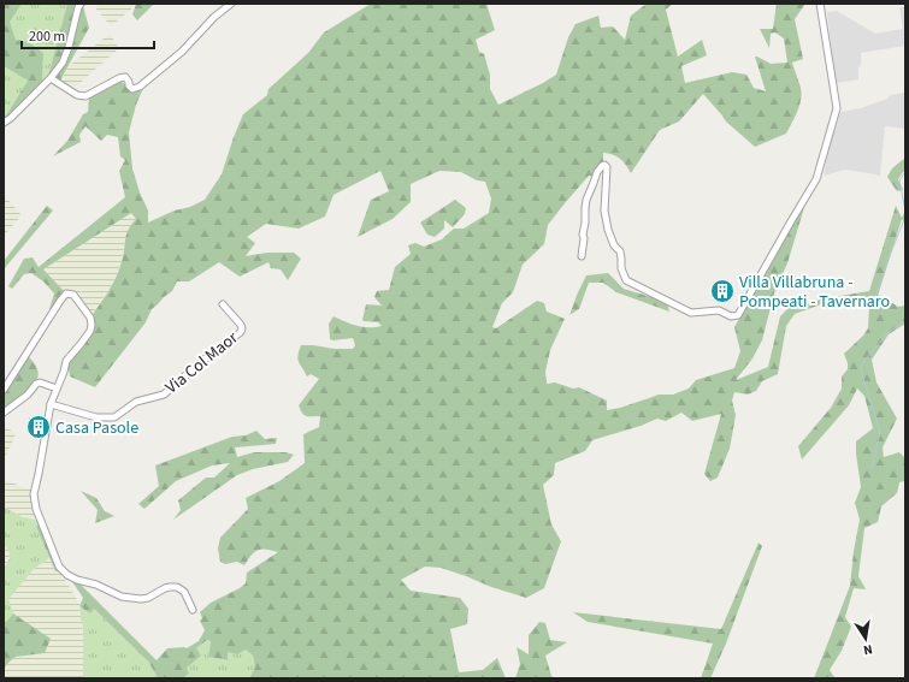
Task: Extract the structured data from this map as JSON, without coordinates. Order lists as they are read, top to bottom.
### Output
{
  "streets": {
    "street": ["Via Col Maor"]
  },
  "places": {
    "building": ["Villa Villabruna - Pompeati - Tavernaro", "Casa Pasole"]
  },
  "scale_bar": "200 m",
  "north": "bottom"
}
